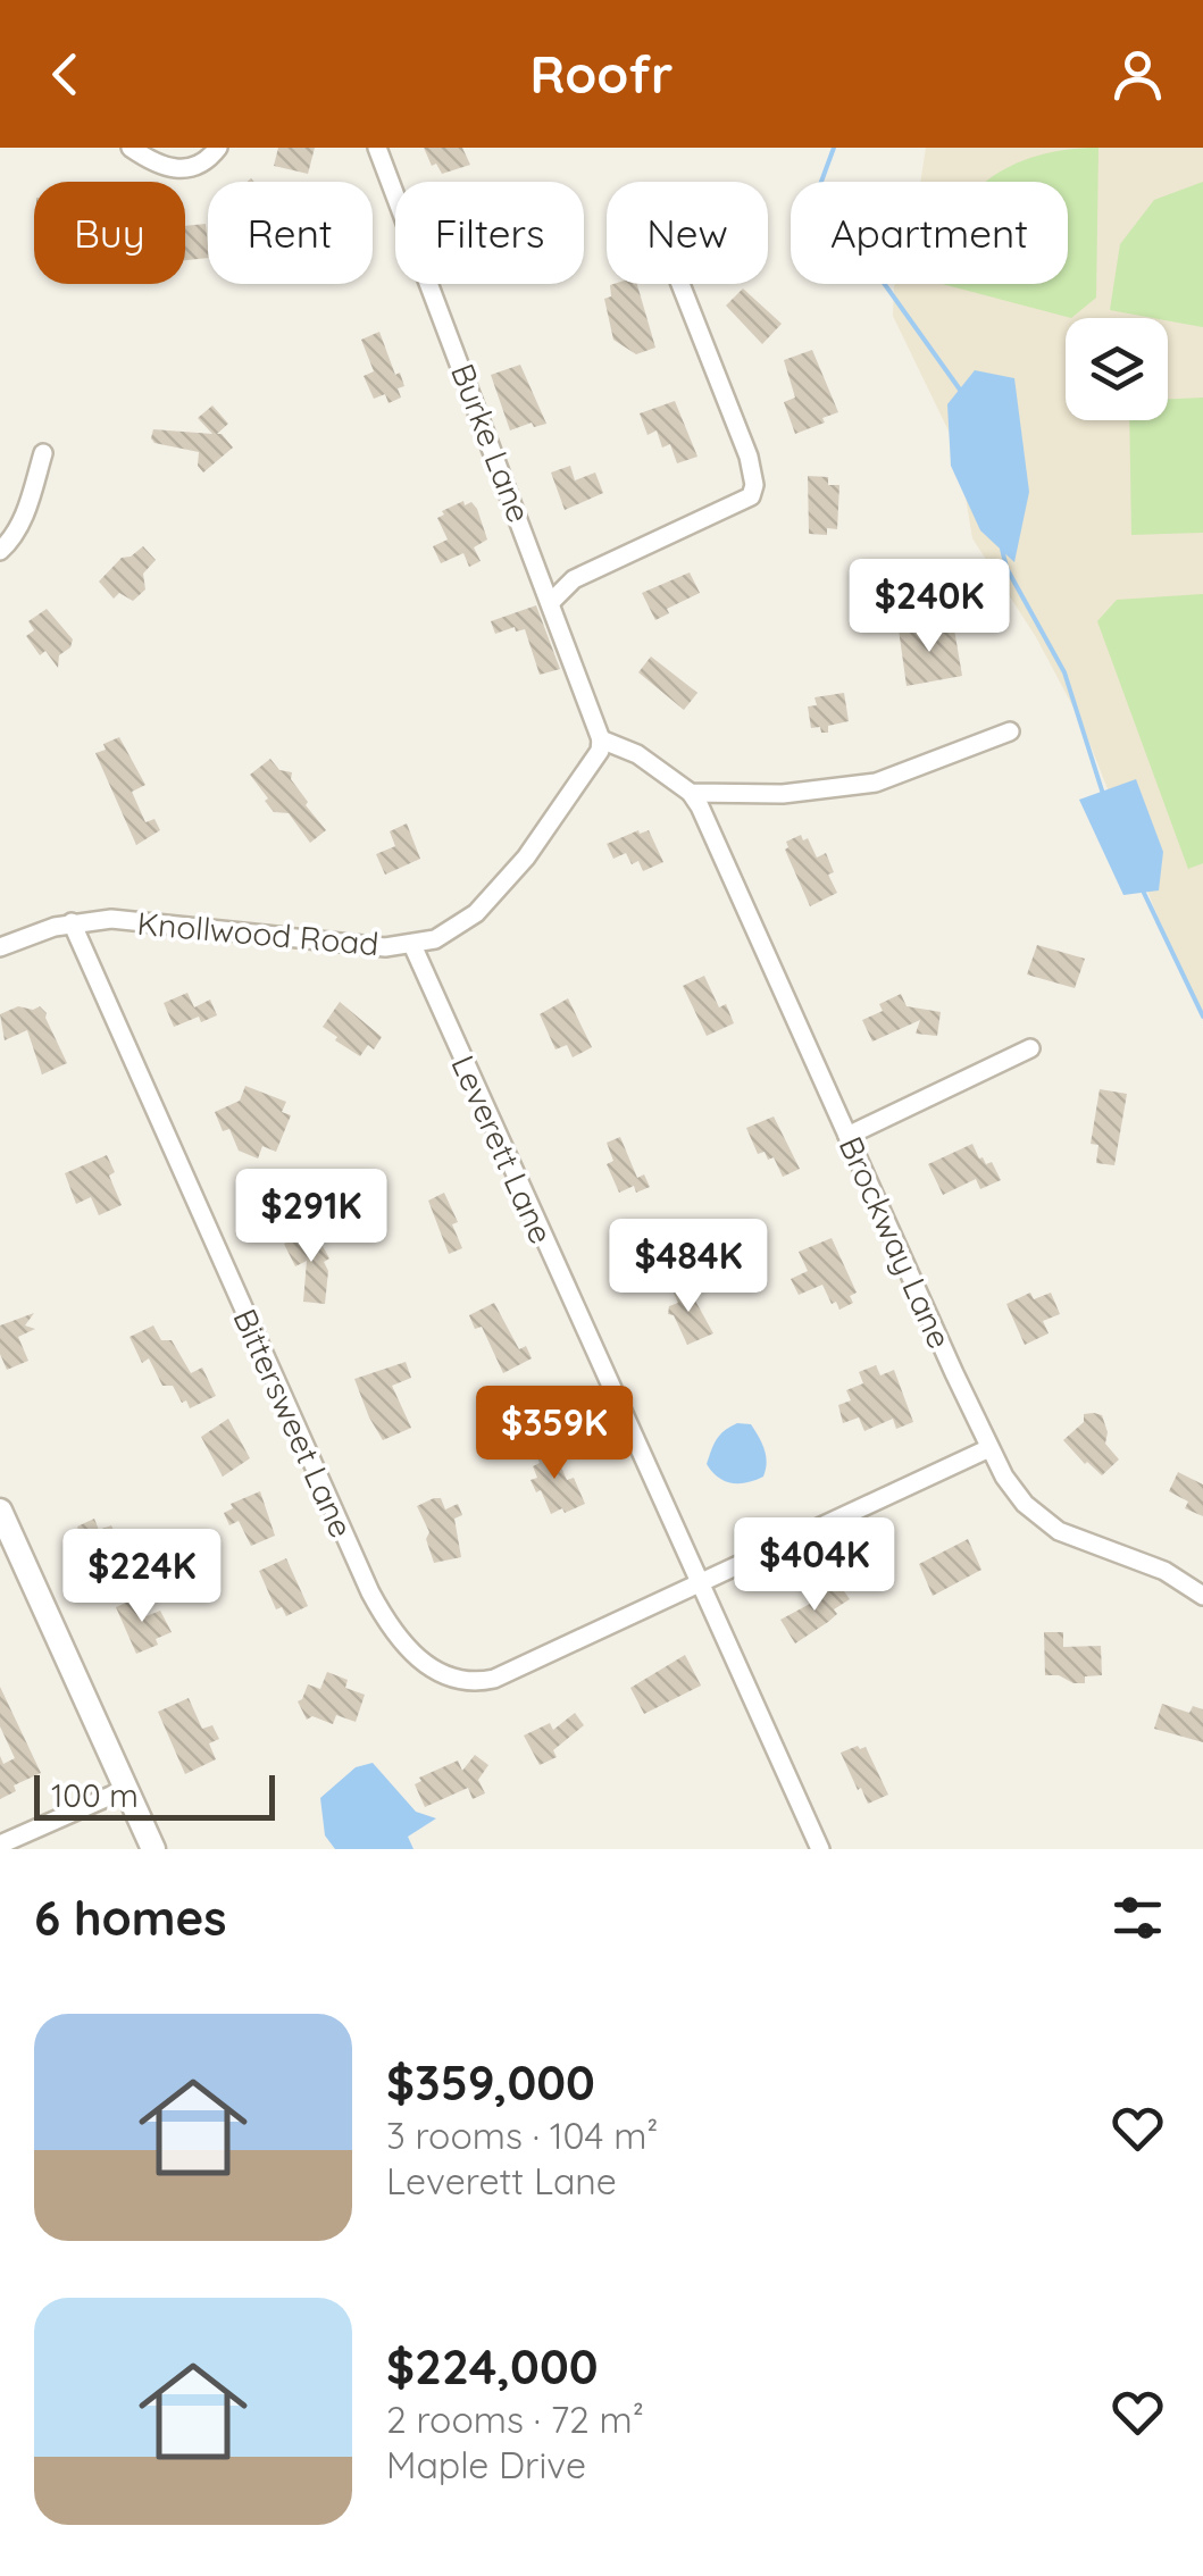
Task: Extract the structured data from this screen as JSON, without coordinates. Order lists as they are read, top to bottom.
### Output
{
  "streets": {
    "street": [
      "Burke Lane",
      "Knollwood Road",
      "Leverett Lane",
      "Brockway Lane",
      "Bittersweet Lane"
    ]
  },
  "crossings": [
    ["Burke Lane", "Knollwood Road"],
    ["Knollwood Road", "Leverett Lane"],
    ["Knollwood Road", "Bittersweet Lane"],
    ["Leverett Lane", "Bittersweet Lane"]
  ],
  "scale_bar": "100 m",
  "page": {
    "header": "Roofr",
    "chip": [
      "Buy",
      "Rent",
      "Filters",
      "New",
      "Apartment"
    ],
    "price": [
      "$240K",
      "$291K",
      "$484K",
      "$359K",
      "$404K",
      "$224K"
    ],
    "scale": "100 m",
    "heading": "6 homes",
    "list": [
      {
        "name": "$359,000",
        "note": "3 rooms · 104 m² · Leverett Lane"
      },
      {
        "name": "$224,000",
        "note": "2 rooms · 72 m² · Maple Drive"
      }
    ]
  }
}
